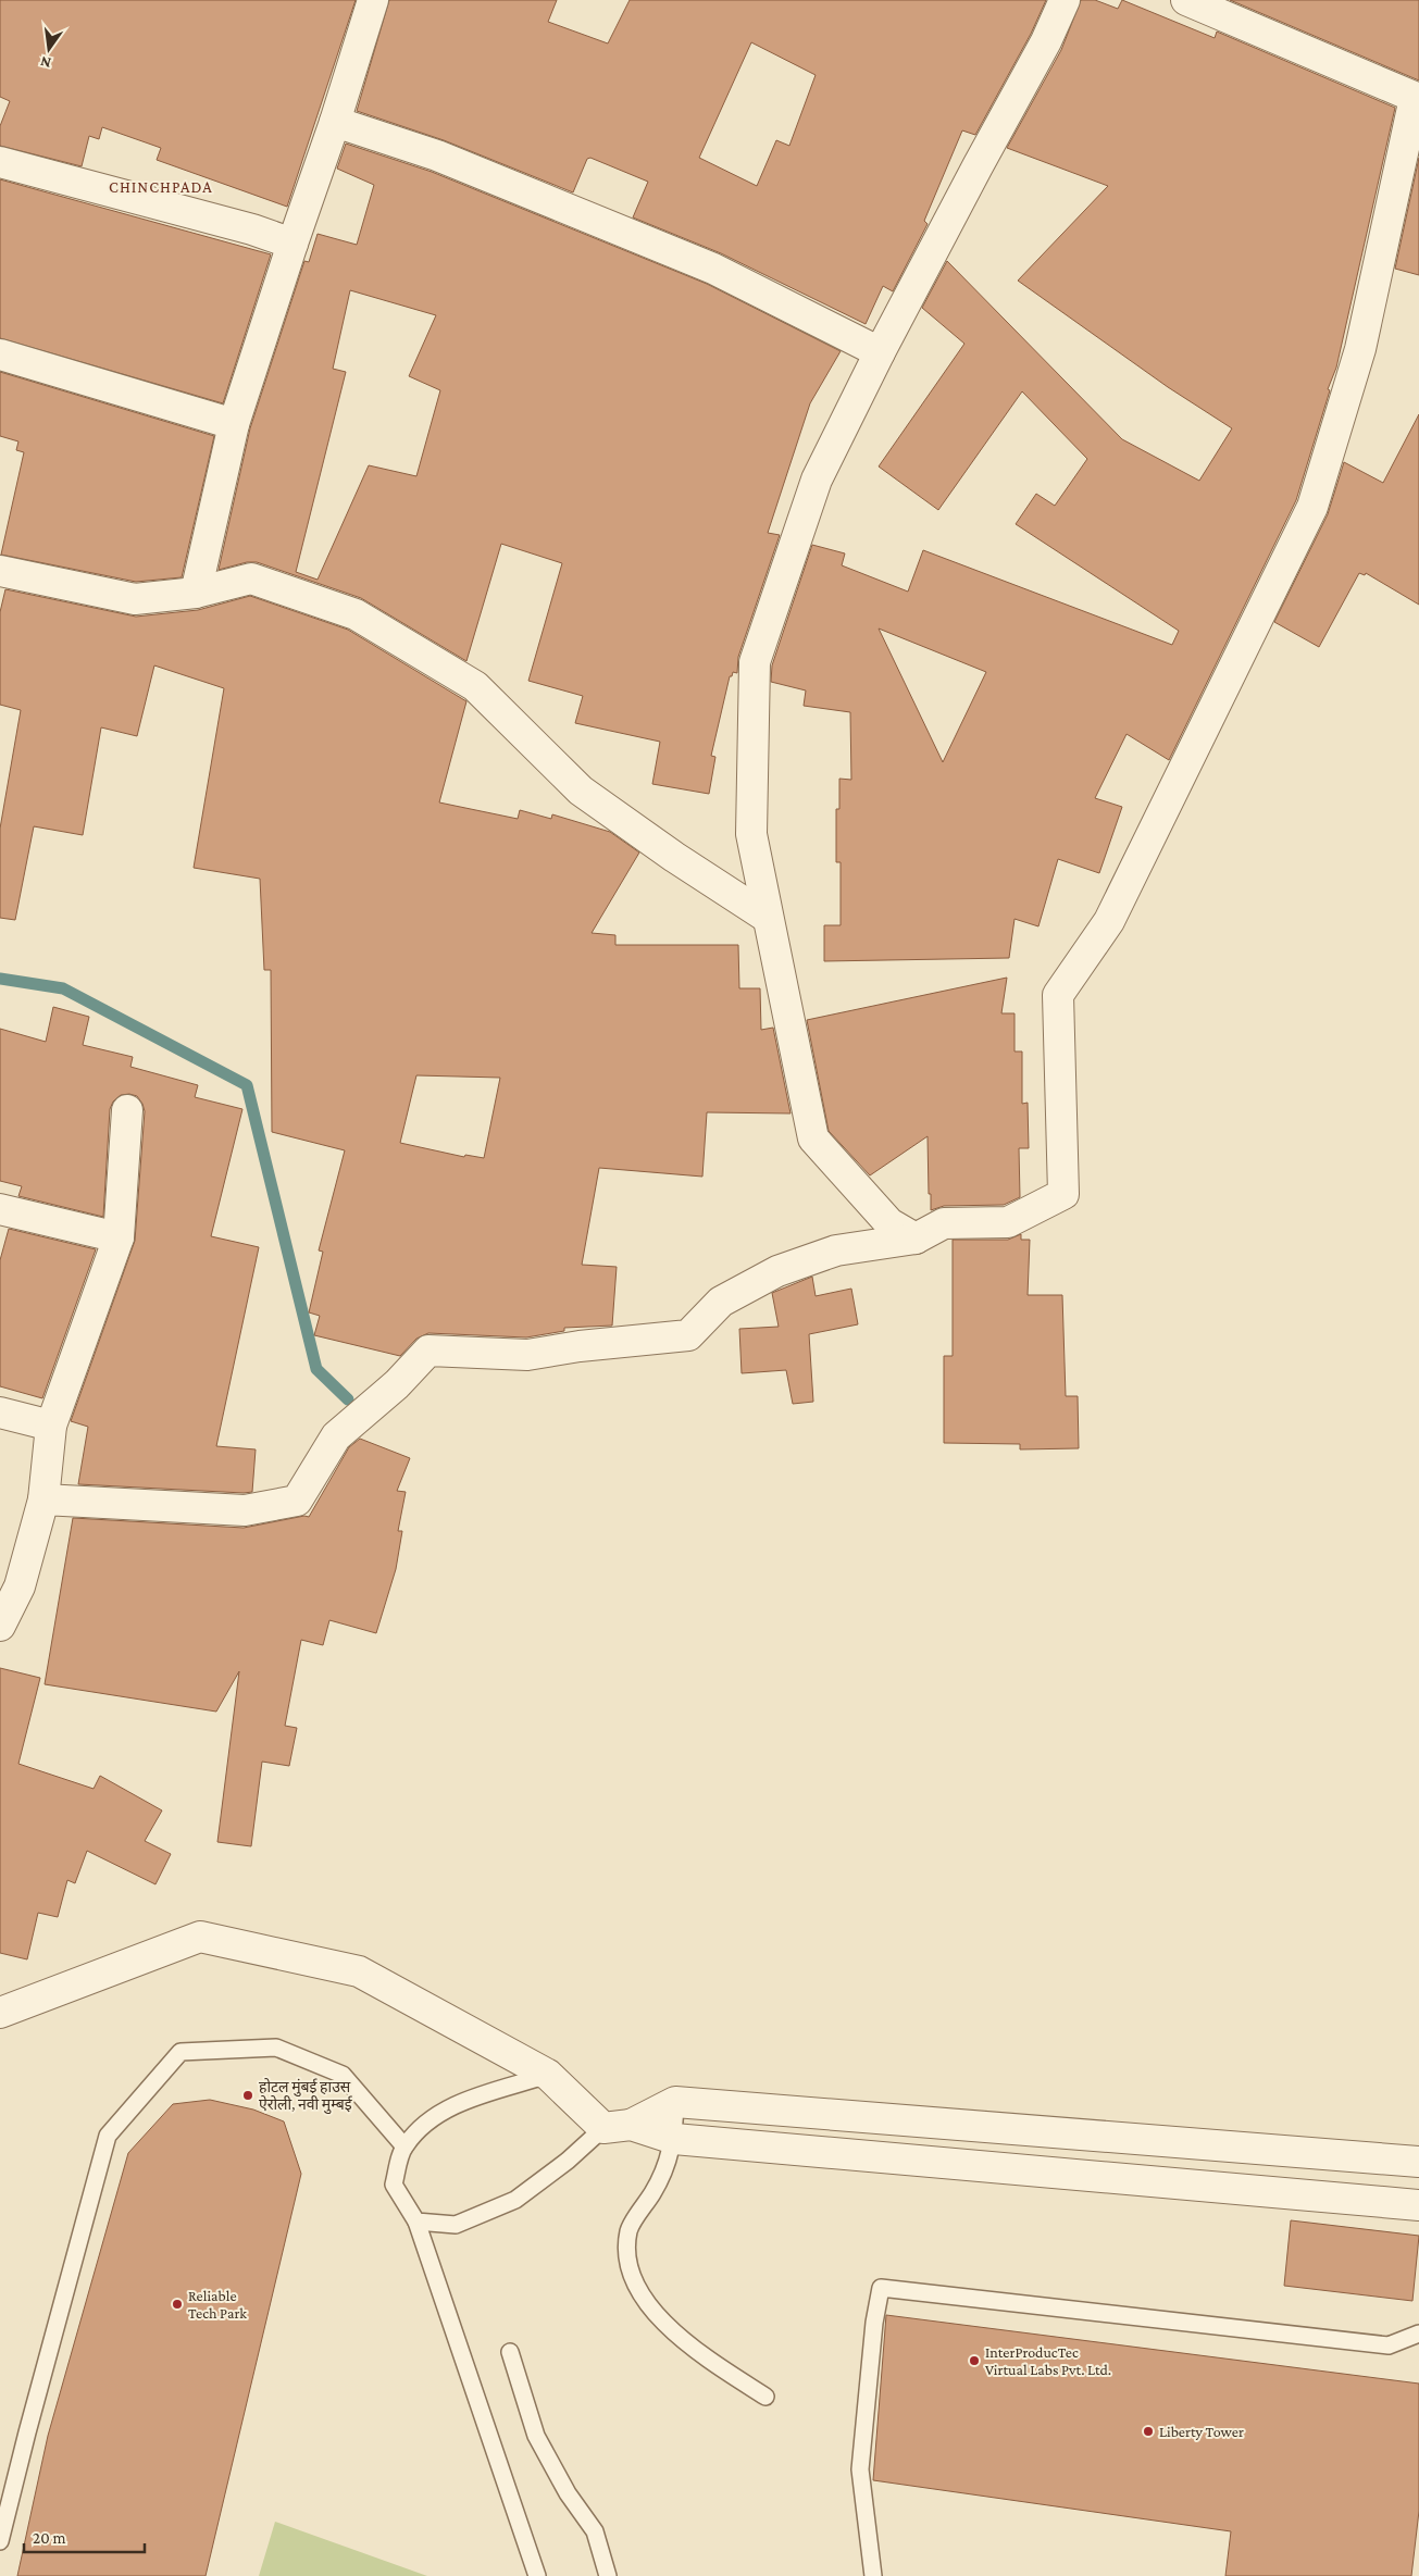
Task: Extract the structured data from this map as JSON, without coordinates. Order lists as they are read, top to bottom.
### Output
{
  "districts": ["CHINCHPADA"],
  "places": [
    "होटल मुंबई हाउस ऐरोली, नवी मुम्बई",
    "Reliable Tech Park",
    "InterProducTec Virtual Labs Pvt. Ltd.",
    "Liberty Tower"
  ],
  "scale_bar": "20 m",
  "north": "bottom"
}
